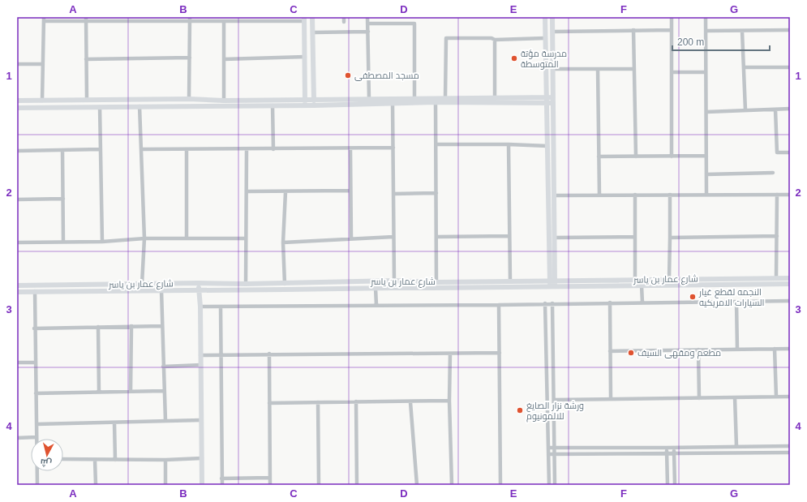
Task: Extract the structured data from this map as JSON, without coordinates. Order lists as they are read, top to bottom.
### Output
{
  "streets": {
    "street": ["شارع عمار بن ياسر"]
  },
  "places": [
    "مدرسة مؤتة المتوسطة",
    "مسجد المصطفى",
    "النجمه لقطع غيار السيارات الامريكيه",
    "مطعم ومقهى السيف",
    "ورشة نزار الصايغ للالمونيوم"
  ],
  "scale_bar": "200 m",
  "north": "bottom",
  "grid": {
    "columns": [
      "A",
      "B",
      "C",
      "D",
      "E",
      "F",
      "G"
    ],
    "rows": [
      "1",
      "2",
      "3",
      "4"
    ]
  }
}
